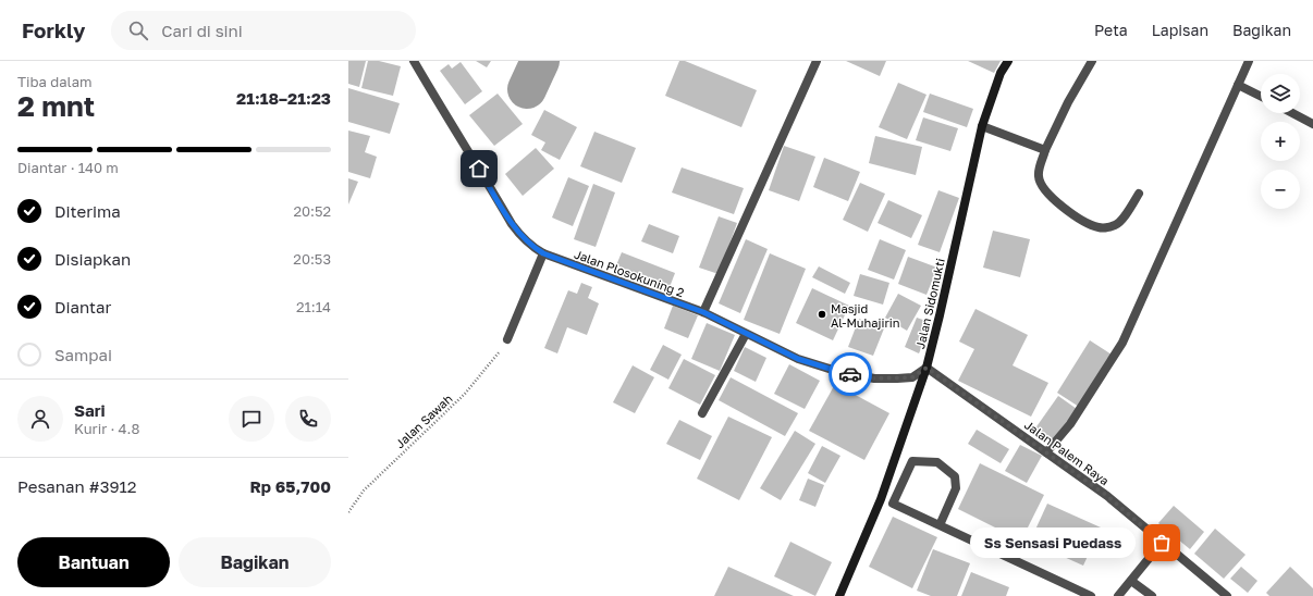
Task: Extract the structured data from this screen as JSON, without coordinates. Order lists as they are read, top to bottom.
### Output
{
  "streets": {
    "main road": ["Jalan Sidomukti"],
    "street": ["Jalan Plosokuning 2", "Jalan Palem Raya"],
    "path": ["Jalan Sawah"]
  },
  "crossings": [
    ["Jalan Plosokuning 2", "Jalan Sidomukti"],
    ["Jalan Plosokuning 2", "Jalan Palem Raya"],
    ["Jalan Sidomukti", "Jalan Palem Raya"]
  ],
  "places": ["Masjid Al-Muhajirin", "Ss Sensasi Puedass"],
  "page": {
    "header": "Forkly",
    "search": "Cari di sini",
    "nav": ["Peta", "Lapisan", "Bagikan"],
    "heading": ["2 mnt", "Tiba dalam", "21:18–21:23"],
    "panel": [
      "Sari",
      "Kurir · 4.8",
      "Pesanan #3912",
      "Rp 65,700"
    ],
    "map_buttons": ["+", "−"],
    "bar": "Diantar · 140 m",
    "list": [
      ["Diterima", "20:52"],
      ["Disiapkan", "20:53"],
      ["Diantar", "21:14"],
      "Sampai"
    ],
    "bubble": "Ss Sensasi Puedass",
    "buttons": ["Bantuan", "Bagikan"]
  }
}
